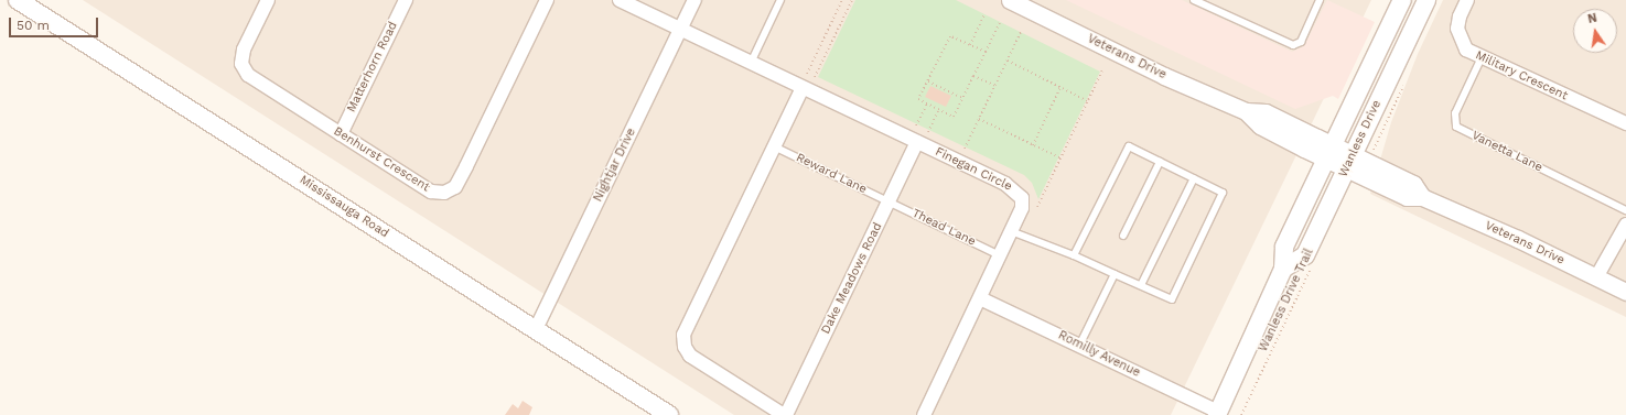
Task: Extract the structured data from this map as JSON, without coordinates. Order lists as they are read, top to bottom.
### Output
{
  "streets": {
    "main road": ["Wanless Drive", "Mississauga Road"],
    "street": [
      "Veterans Drive",
      "Matterhorn Road",
      "Military Crescent",
      "Benhurst Crescent",
      "Nightjar Drive",
      "Finegan Circle",
      "Dake Meadows Road",
      "Romilly Avenue"
    ],
    "lane": ["Vanetta Lane", "Reward Lane", "Thead Lane"],
    "path": ["Wanless Drive Trail"]
  },
  "crossings": [
    ["Veterans Drive", "Wanless Drive"],
    ["Matterhorn Road", "Benhurst Crescent"],
    ["Military Crescent", "Vanetta Lane"],
    ["Wanless Drive", "Romilly Avenue"],
    ["Nightjar Drive", "Finegan Circle"],
    ["Nightjar Drive", "Mississauga Road"],
    ["Finegan Circle", "Thead Lane"],
    ["Finegan Circle", "Dake Meadows Road"],
    ["Finegan Circle", "Romilly Avenue"],
    ["Reward Lane", "Thead Lane"],
    ["Reward Lane", "Dake Meadows Road"],
    ["Thead Lane", "Dake Meadows Road"]
  ],
  "scale_bar": "50 m",
  "north": "top"
}
